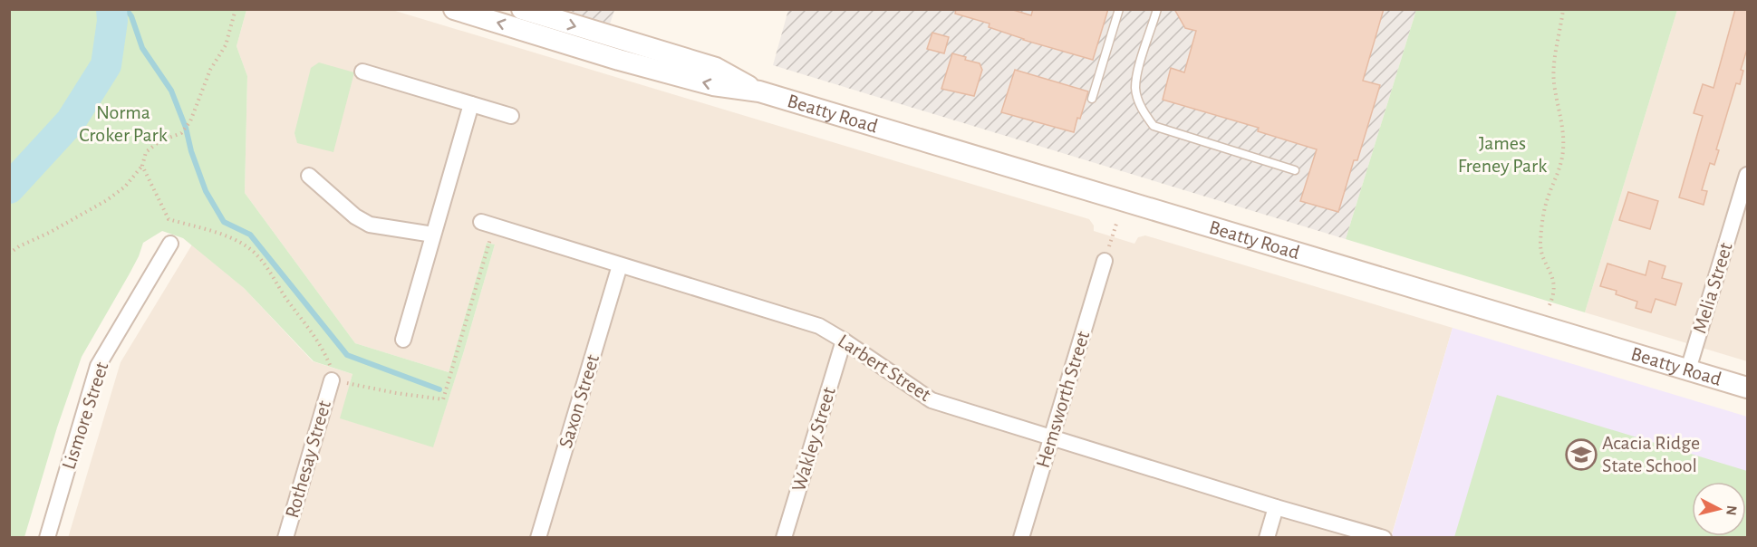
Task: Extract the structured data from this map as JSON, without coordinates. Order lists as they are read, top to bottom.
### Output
{
  "streets": {
    "main road": ["Beatty Road"],
    "street": [
      "Melia Street",
      "Larbert Street",
      "Hemsworth Street",
      "Saxon Street",
      "Lismore Street",
      "Wakley Street",
      "Rothesay Street"
    ]
  },
  "crossings": [
    ["Beatty Road", "Melia Street"],
    ["Larbert Street", "Hemsworth Street"],
    ["Larbert Street", "Saxon Street"],
    ["Larbert Street", "Wakley Street"]
  ],
  "parks": ["Norma Croker Park", "James Freney Park"],
  "places": {
    "school or university": ["Acacia Ridge State School"]
  },
  "north": "right"
}
